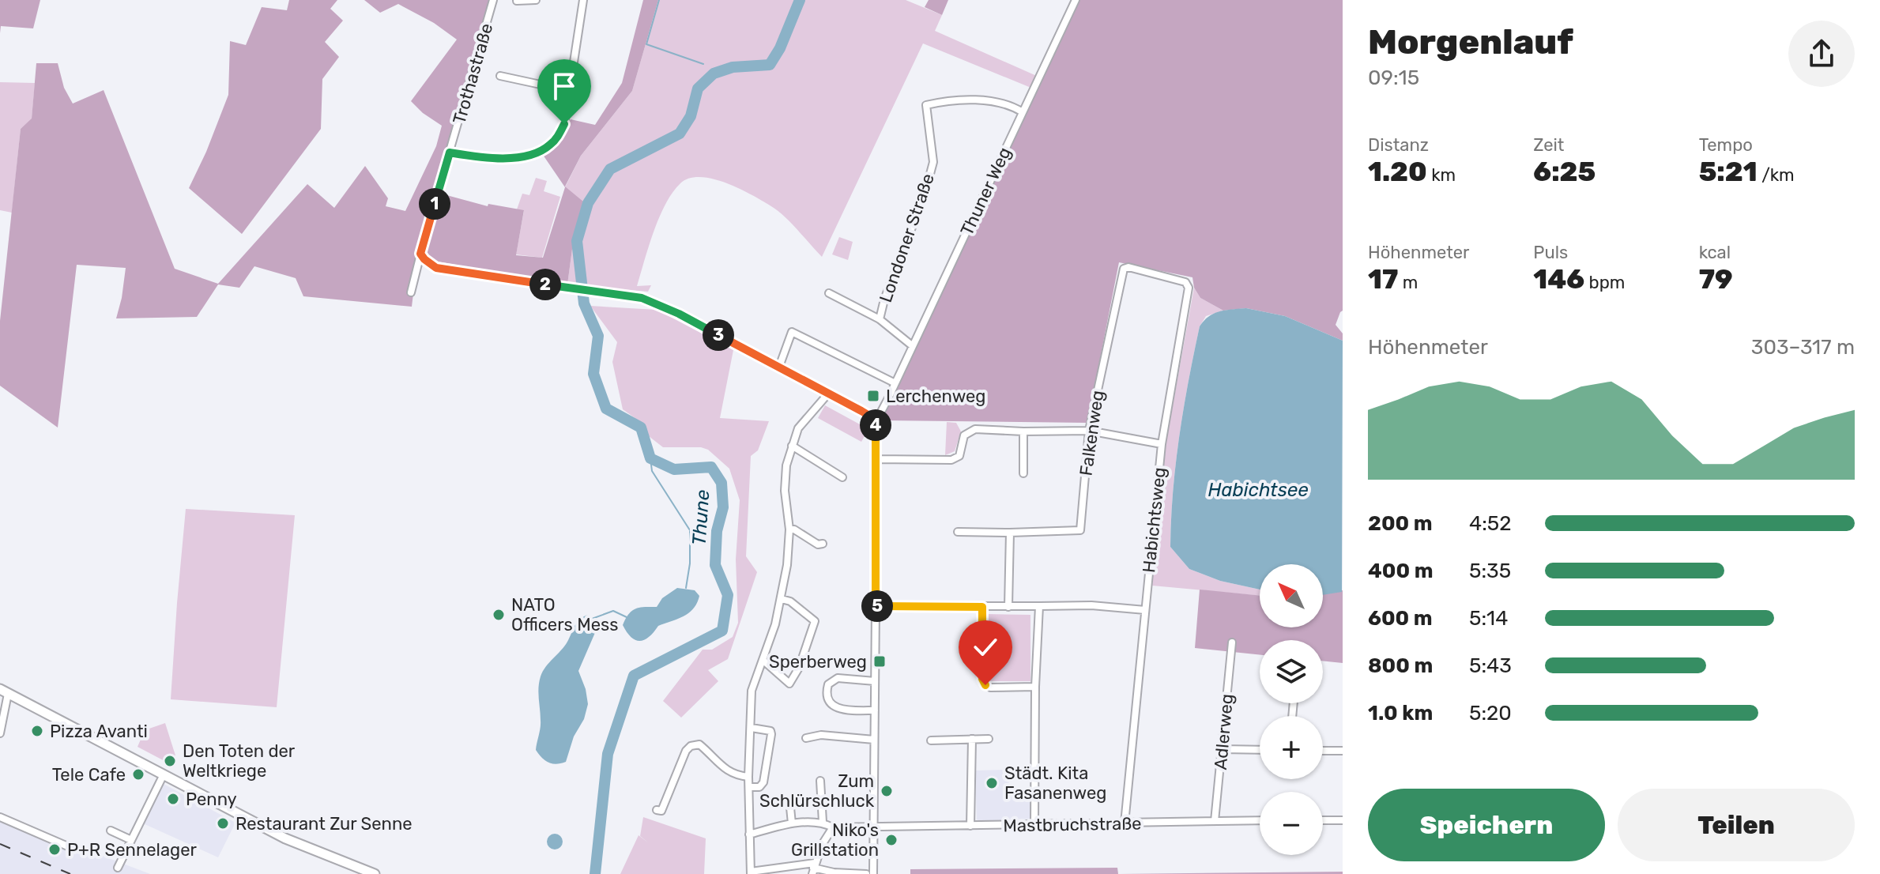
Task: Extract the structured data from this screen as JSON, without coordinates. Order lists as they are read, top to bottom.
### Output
{
  "streets": {
    "street": [
      "Trothastraße",
      "Thuner Weg",
      "Londoner Straße",
      "Falkenweg",
      "Habichtsweg",
      "Adlerweg",
      "Mastbruchstraße"
    ]
  },
  "crossings": [
    ["Thuner Weg", "Londoner Straße"],
    ["Falkenweg", "Habichtsweg"],
    ["Habichtsweg", "Mastbruchstraße"],
    ["Adlerweg", "Mastbruchstraße"]
  ],
  "water": ["Habichtsee", "Thune"],
  "places": {
    "transit": ["Lerchenweg", "Sperberweg"],
    "other": [
      "NATO Officers Mess",
      "Pizza Avanti",
      "Den Toten der Weltkriege",
      "Tele Cafe",
      "Städt. Kita Fasanenweg",
      "Zum Schlürschluck",
      "Penny",
      "Restaurant Zur Senne",
      "Niko's Grillstation",
      "P+R Sennelager"
    ]
  },
  "north": "top left",
  "page": {
    "heading": ["Morgenlauf", "09:15"],
    "stats": [
      ["Distanz", "1.20 km"],
      ["Zeit", "6:25"],
      ["Tempo", "5:21 /km"],
      ["Höhenmeter", "17 m"],
      ["Puls", "146 bpm"],
      ["kcal", "79"]
    ],
    "pins": [
      "1",
      "2",
      "3",
      "4",
      "5"
    ],
    "chart": ["Höhenmeter", "303–317 m"],
    "list": [
      {
        "name": "200 m",
        "note": "4:52"
      },
      {
        "name": "400 m",
        "note": "5:35"
      },
      {
        "name": "600 m",
        "note": "5:14"
      },
      {
        "name": "800 m",
        "note": "5:43"
      },
      {
        "name": "1.0 km",
        "note": "5:20"
      }
    ],
    "map_buttons": ["+", "−"],
    "buttons": ["Speichern", "Teilen"]
  }
}
